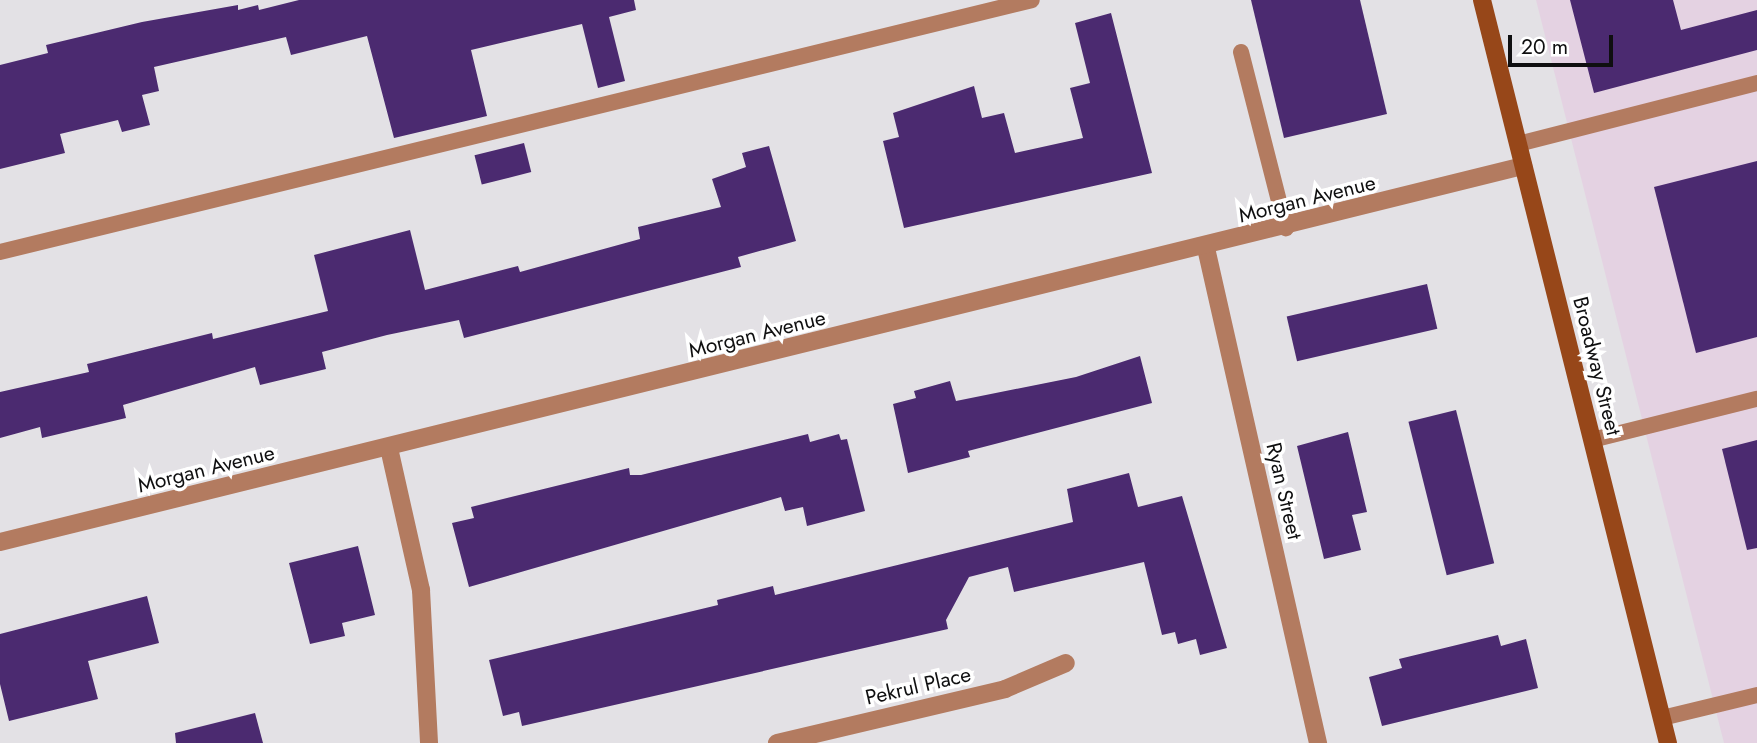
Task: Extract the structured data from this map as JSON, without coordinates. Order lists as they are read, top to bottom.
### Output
{
  "streets": {
    "main road": ["Broadway Street"],
    "street": ["Morgan Avenue", "Ryan Street", "Pekrul Place"]
  },
  "crossings": [
    ["Morgan Avenue", "Broadway Street"],
    ["Morgan Avenue", "Ryan Street"]
  ],
  "scale_bar": "20 m"
}
